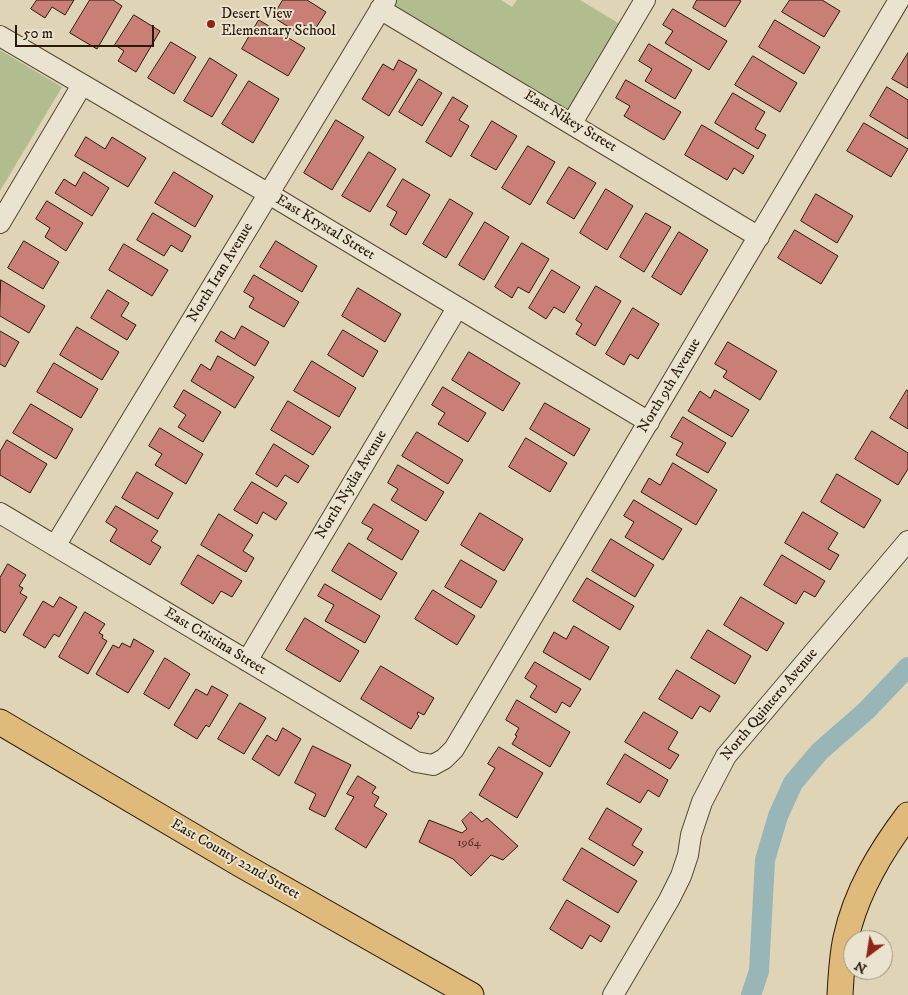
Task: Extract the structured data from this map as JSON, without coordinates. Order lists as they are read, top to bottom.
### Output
{
  "streets": {
    "main road": ["East County 22nd Street"],
    "street": [
      "East Nikey Street",
      "East Krystal Street",
      "North Iran Avenue",
      "North 9th Avenue",
      "North Nydia Avenue",
      "East Cristina Street",
      "North Quintero Avenue"
    ]
  },
  "crossings": [
    ["East Nikey Street", "North Iran Avenue"],
    ["East Nikey Street", "North 9th Avenue"],
    ["East Krystal Street", "North Iran Avenue"],
    ["East Krystal Street", "North 9th Avenue"],
    ["East Krystal Street", "North Nydia Avenue"],
    ["North Iran Avenue", "East Cristina Street"],
    ["North 9th Avenue", "East Cristina Street"],
    ["North Nydia Avenue", "East Cristina Street"]
  ],
  "places": ["Desert View Elementary School"],
  "house_numbers": ["1964"],
  "scale_bar": "50 m",
  "north": "bottom left"
}
